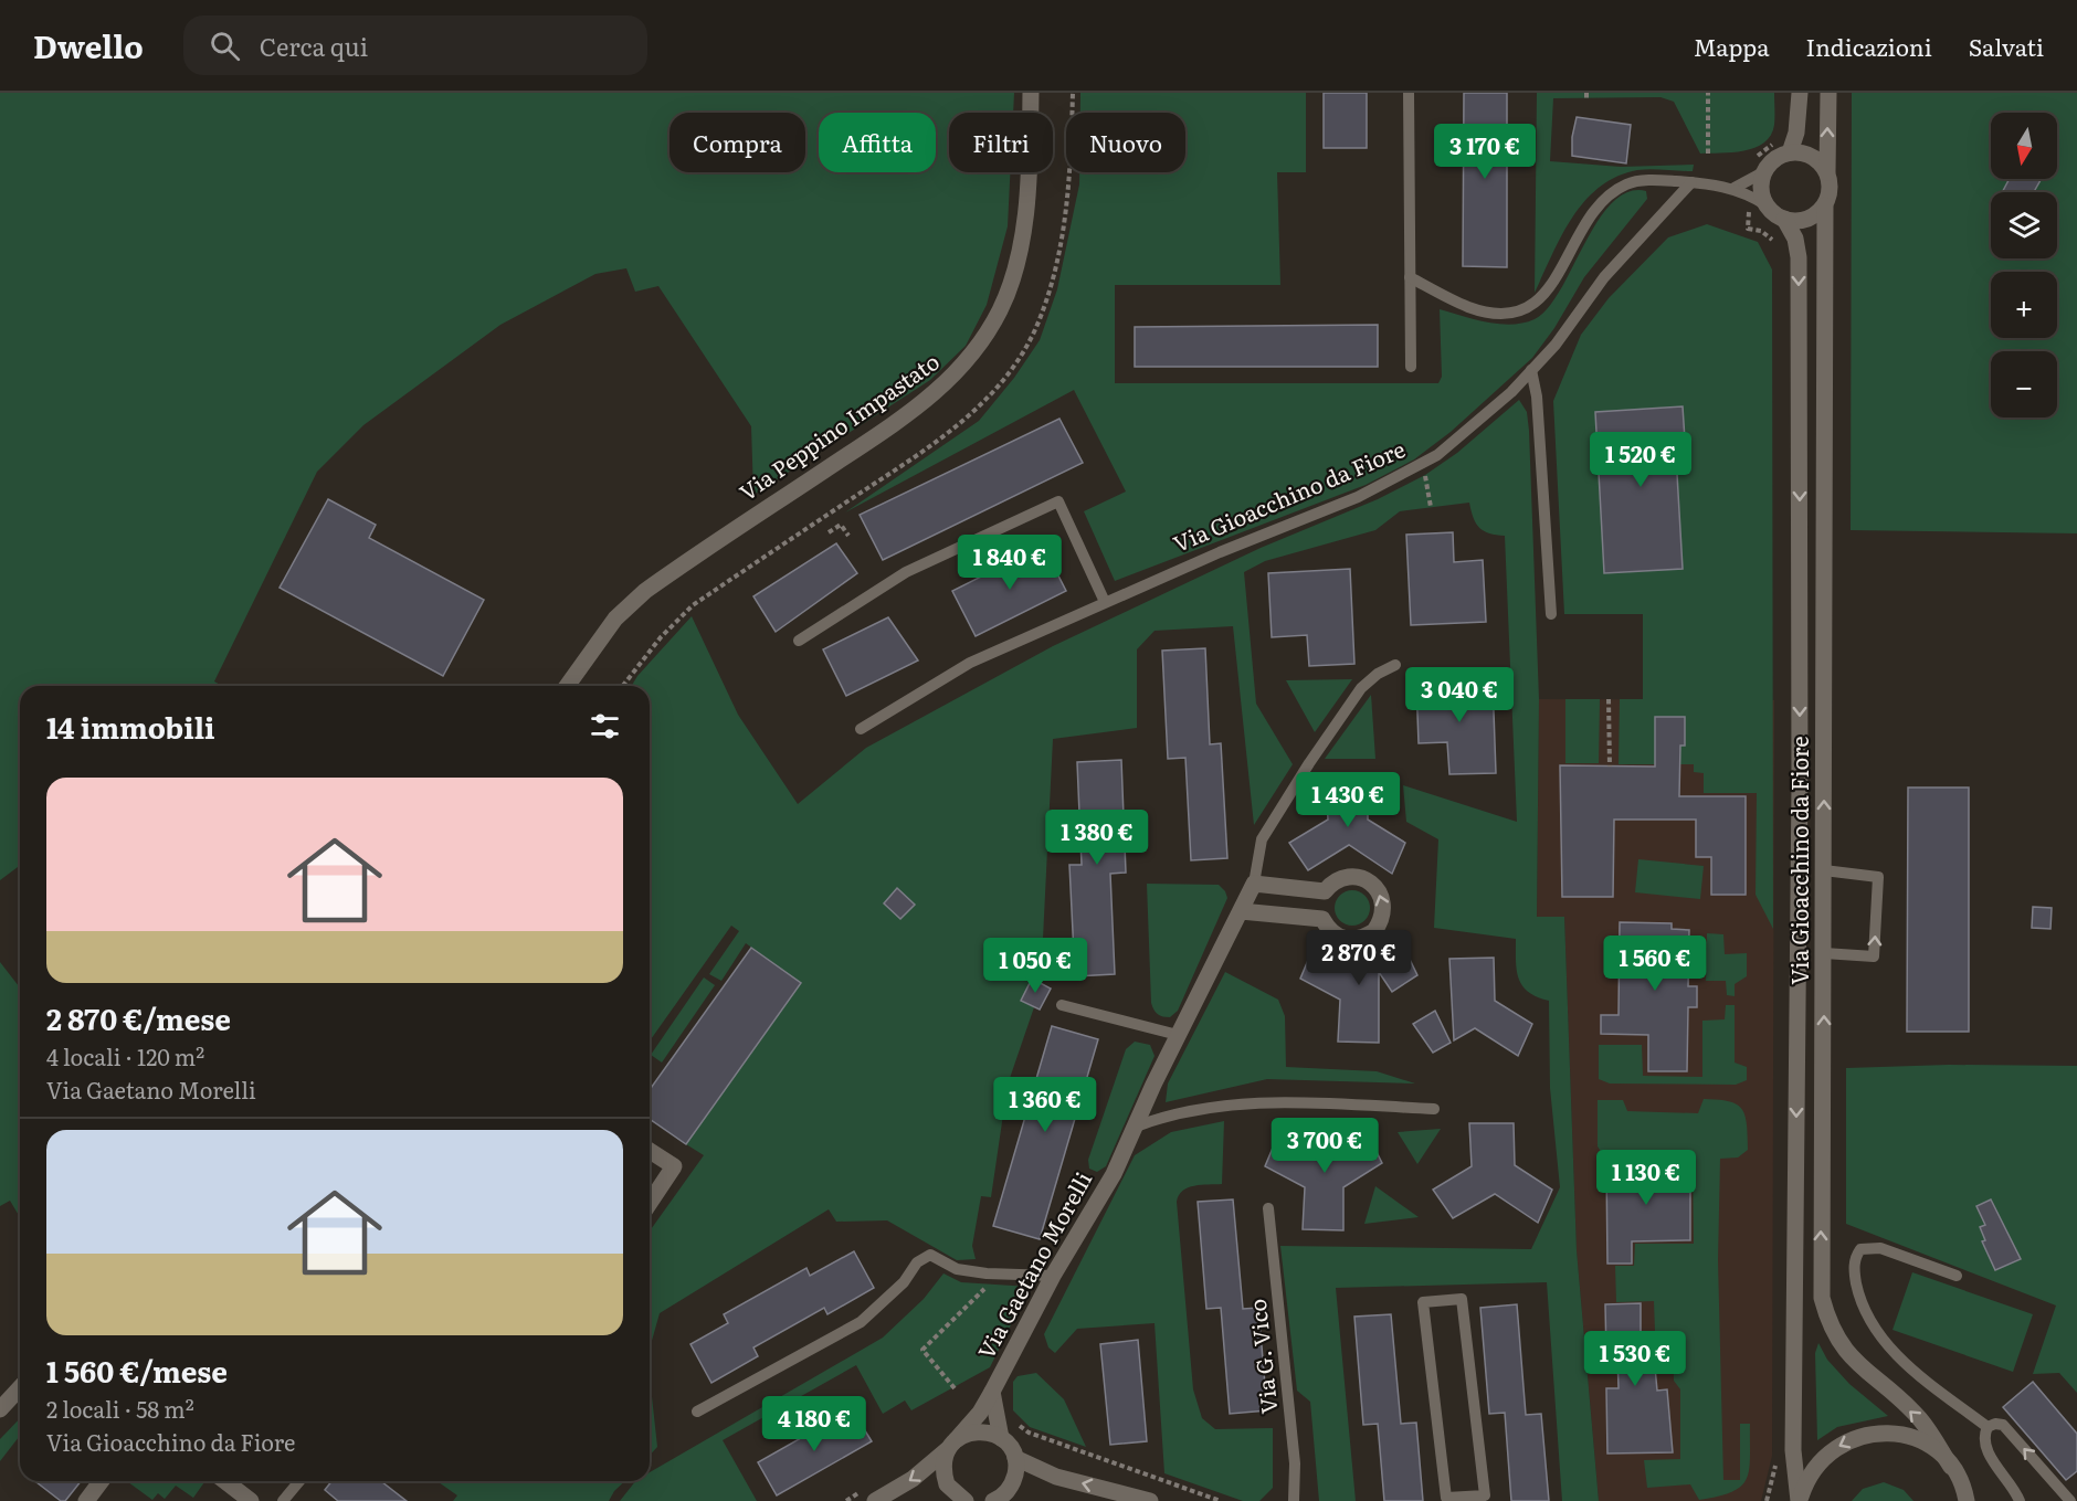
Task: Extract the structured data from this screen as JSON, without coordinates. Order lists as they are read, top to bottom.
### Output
{
  "streets": {
    "street": ["Via Peppino Impastato", "Via Gioacchino da Fiore", "Via Gaetano Morelli"],
    "lane": ["Via G. Vico"]
  },
  "north": "bottom",
  "page": {
    "header": "Dwello",
    "search": "Cerca qui",
    "nav": ["Mappa", "Indicazioni", "Salvati"],
    "map_buttons": ["+", "−"],
    "chip": [
      "Compra",
      "Affitta",
      "Filtri",
      "Nuovo"
    ],
    "price": [
      "3 170 €",
      "1 520 €",
      "1 840 €",
      "3 040 €",
      "1 430 €",
      "1 380 €",
      "2 870 €",
      "1 560 €",
      "1 050 €",
      "1 360 €",
      "3 700 €",
      "1 130 €",
      "1 530 €",
      "4 180 €"
    ],
    "heading": "14 immobili",
    "list": [
      {
        "name": "2 870 €/mese",
        "note": "4 locali · 120 m² · Via Gaetano Morelli"
      },
      {
        "name": "1 560 €/mese",
        "note": "2 locali · 58 m² · Via Gioacchino da Fiore"
      }
    ]
  }
}
